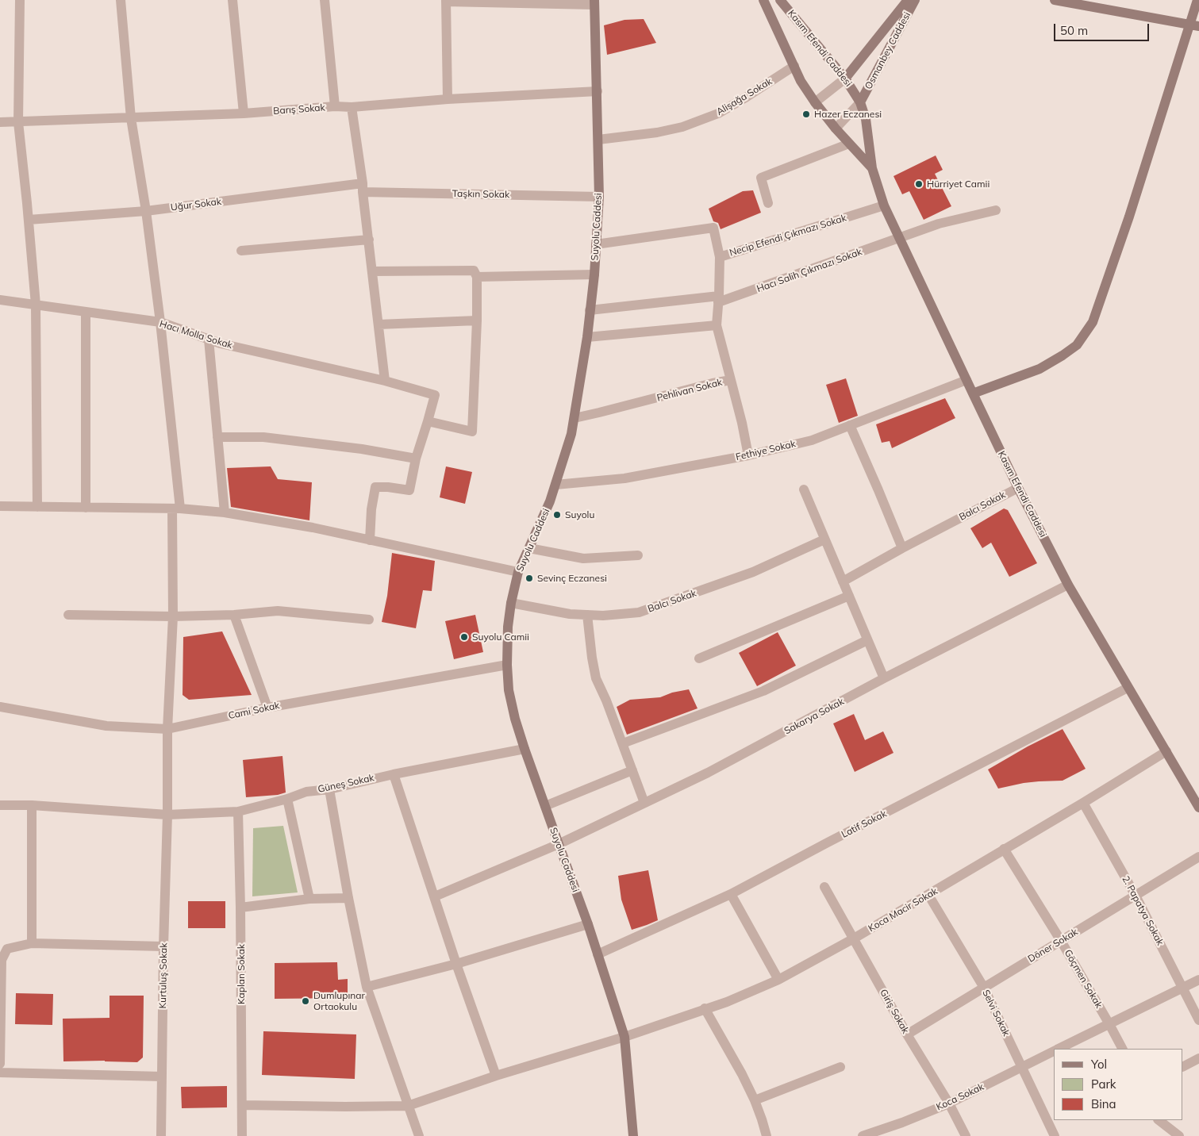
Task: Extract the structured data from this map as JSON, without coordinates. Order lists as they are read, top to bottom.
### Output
{
  "streets": {
    "street": [
      "Kasım Efendi Caddesi",
      "Osmanbey Caddesi",
      "Alişağa Sokak",
      "Barış Sokak",
      "Taşkın Sokak",
      "Uğur Sokak",
      "Suyolu Caddesi",
      "Necip Efendi Çıkmazı Sokak",
      "Hacı Salih Çıkmazı Sokak",
      "Hacı Molla Sokak",
      "Pehlivan Sokak",
      "Fethiye Sokak",
      "Balcı Sokak",
      "Cami Sokak",
      "Sakarya Sokak",
      "Güneş Sokak",
      "Latif Sokak",
      "Koca Macir Sokak",
      "2. Papatya Sokak",
      "Döner Sokak",
      "Kaplan Sokak",
      "Kurtuluş Sokak",
      "Göçmen Sokak",
      "Giriş Sokak",
      "Selvi Sokak",
      "Koca Sokak"
    ]
  },
  "crossings": [
    ["Kasım Efendi Caddesi", "Osmanbey Caddesi"],
    ["Kasım Efendi Caddesi", "Alişağa Sokak"],
    ["Kasım Efendi Caddesi", "Necip Efendi Çıkmazı Sokak"],
    ["Kasım Efendi Caddesi", "Hacı Salih Çıkmazı Sokak"],
    ["Kasım Efendi Caddesi", "Fethiye Sokak"],
    ["Kasım Efendi Caddesi", "Balcı Sokak"],
    ["Kasım Efendi Caddesi", "Sakarya Sokak"],
    ["Kasım Efendi Caddesi", "Latif Sokak"],
    ["Kasım Efendi Caddesi", "Koca Macir Sokak"],
    ["Alişağa Sokak", "Suyolu Caddesi"],
    ["Barış Sokak", "Suyolu Caddesi"],
    ["Barış Sokak", "Kurtuluş Sokak"],
    ["Taşkın Sokak", "Uğur Sokak"],
    ["Taşkın Sokak", "Suyolu Caddesi"],
    ["Uğur Sokak", "Kurtuluş Sokak"],
    ["Suyolu Caddesi", "Necip Efendi Çıkmazı Sokak"],
    ["Suyolu Caddesi", "Hacı Salih Çıkmazı Sokak"],
    ["Suyolu Caddesi", "Pehlivan Sokak"],
    ["Suyolu Caddesi", "Fethiye Sokak"],
    ["Suyolu Caddesi", "Balcı Sokak"],
    ["Suyolu Caddesi", "Cami Sokak"],
    ["Suyolu Caddesi", "Sakarya Sokak"],
    ["Suyolu Caddesi", "Güneş Sokak"],
    ["Suyolu Caddesi", "Latif Sokak"],
    ["Suyolu Caddesi", "Koca Macir Sokak"],
    ["Hacı Molla Sokak", "Kurtuluş Sokak"],
    ["Pehlivan Sokak", "Fethiye Sokak"],
    ["Cami Sokak", "Kurtuluş Sokak"],
    ["Güneş Sokak", "Kaplan Sokak"],
    ["Güneş Sokak", "Kurtuluş Sokak"],
    ["Koca Macir Sokak", "2. Papatya Sokak"],
    ["Koca Macir Sokak", "Kaplan Sokak"],
    ["Koca Macir Sokak", "Göçmen Sokak"],
    ["Koca Macir Sokak", "Giriş Sokak"],
    ["Koca Macir Sokak", "Selvi Sokak"],
    ["2. Papatya Sokak", "Döner Sokak"],
    ["2. Papatya Sokak", "Koca Sokak"],
    ["Döner Sokak", "Göçmen Sokak"],
    ["Döner Sokak", "Giriş Sokak"],
    ["Döner Sokak", "Selvi Sokak"],
    ["Göçmen Sokak", "Koca Sokak"],
    ["Giriş Sokak", "Koca Sokak"],
    ["Selvi Sokak", "Koca Sokak"]
  ],
  "places": [
    "Hazer Eczanesi",
    "Hürriyet Camii",
    "Suyolu",
    "Sevinç Eczanesi",
    "Suyolu Camii",
    "Dumlupınar Ortaokulu"
  ],
  "legend": ["Yol", "Park", "Bina"],
  "scale_bar": "50 m"
}
